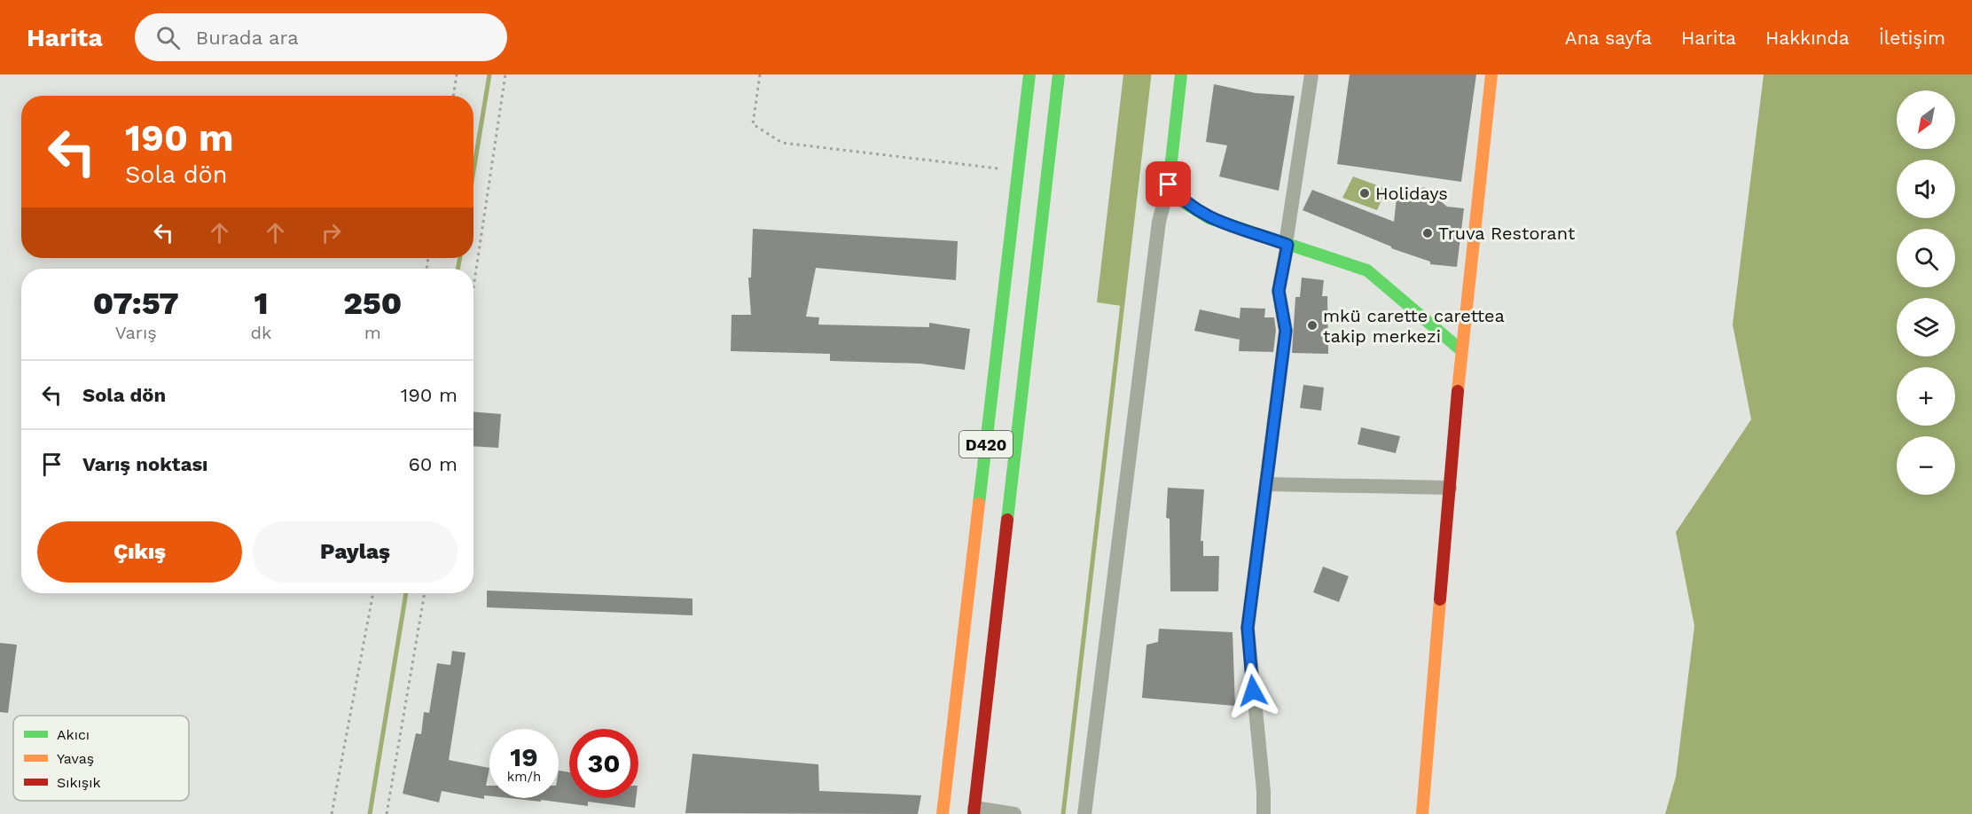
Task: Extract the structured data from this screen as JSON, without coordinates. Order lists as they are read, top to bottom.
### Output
{
  "streets": {
    "main road": ["D420"]
  },
  "places": ["Holidays", "Truva Restorant", "mkü carette carettea takip merkezi"],
  "legend": ["Akıcı", "Yavaş", "Sıkışık"],
  "north": "bottom left",
  "page": {
    "header": "Harita",
    "search": "Burada ara",
    "nav": [
      "Ana sayfa",
      "Harita",
      "Hakkında",
      "İletişim"
    ],
    "map_buttons": ["+", "−"],
    "turn": ["190 m", "Sola dön"],
    "eta": [
      "07:57",
      "Varış",
      "1",
      "dk",
      "250",
      "m"
    ],
    "list": [
      {
        "name": "Sola dön",
        "value": "190 m"
      },
      {
        "name": "Varış noktası",
        "value": "60 m"
      }
    ],
    "buttons": ["Çıkış", "Paylaş"],
    "speed": "19 km/h",
    "limit": "30"
  }
}
